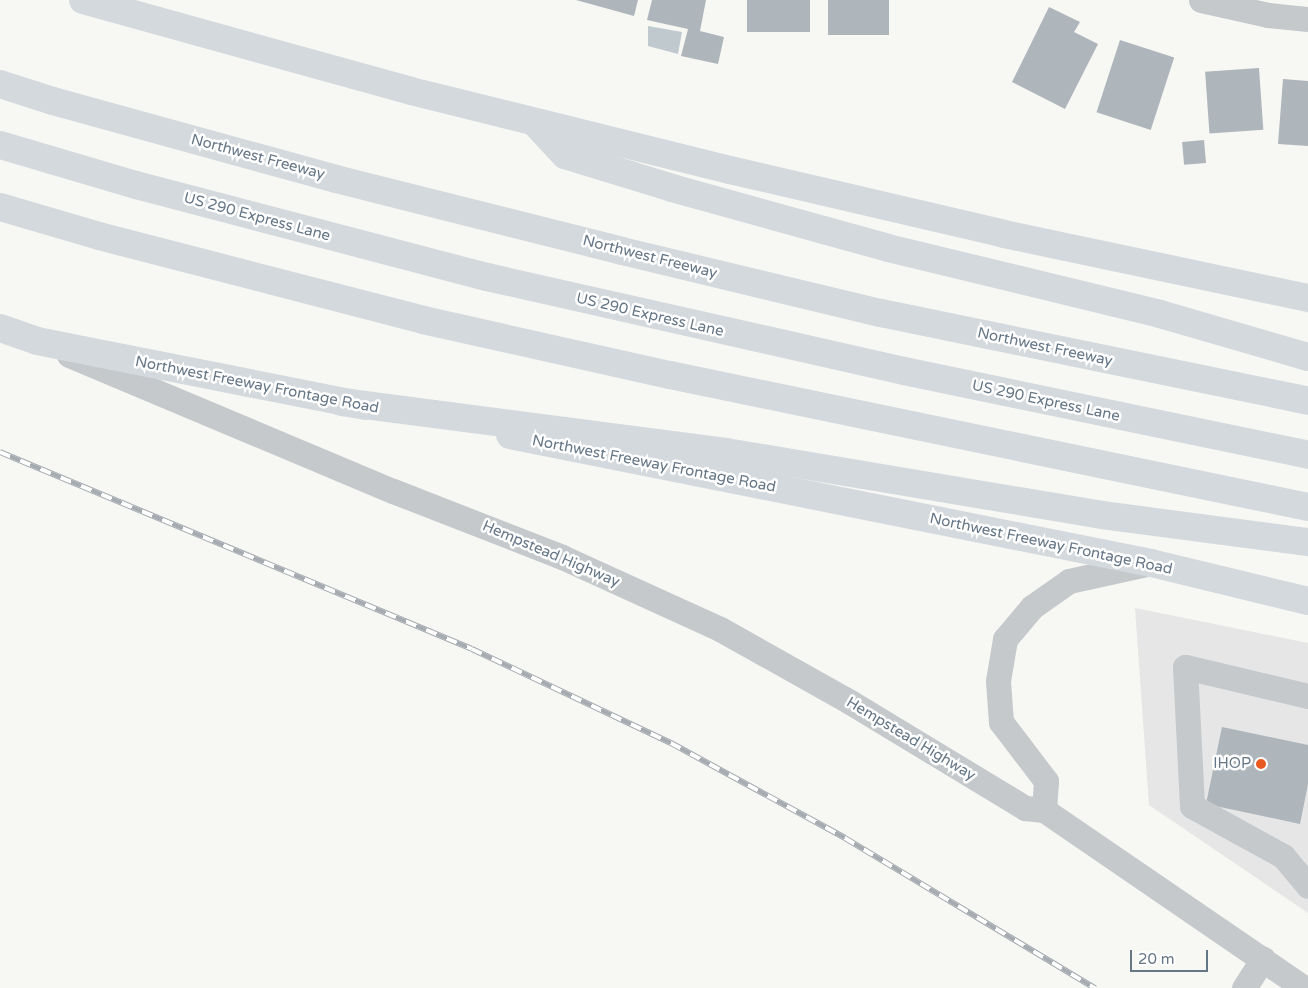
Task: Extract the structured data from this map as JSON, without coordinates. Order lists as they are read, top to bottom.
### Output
{
  "streets": {
    "main road": ["Northwest Freeway", "US 290 Express Lane", "Northwest Freeway Frontage Road"],
    "street": ["Hempstead Highway"]
  },
  "crossings": [
    ["Northwest Freeway Frontage Road", "Hempstead Highway"]
  ],
  "places": ["IHOP"],
  "scale_bar": "20 m"
}
